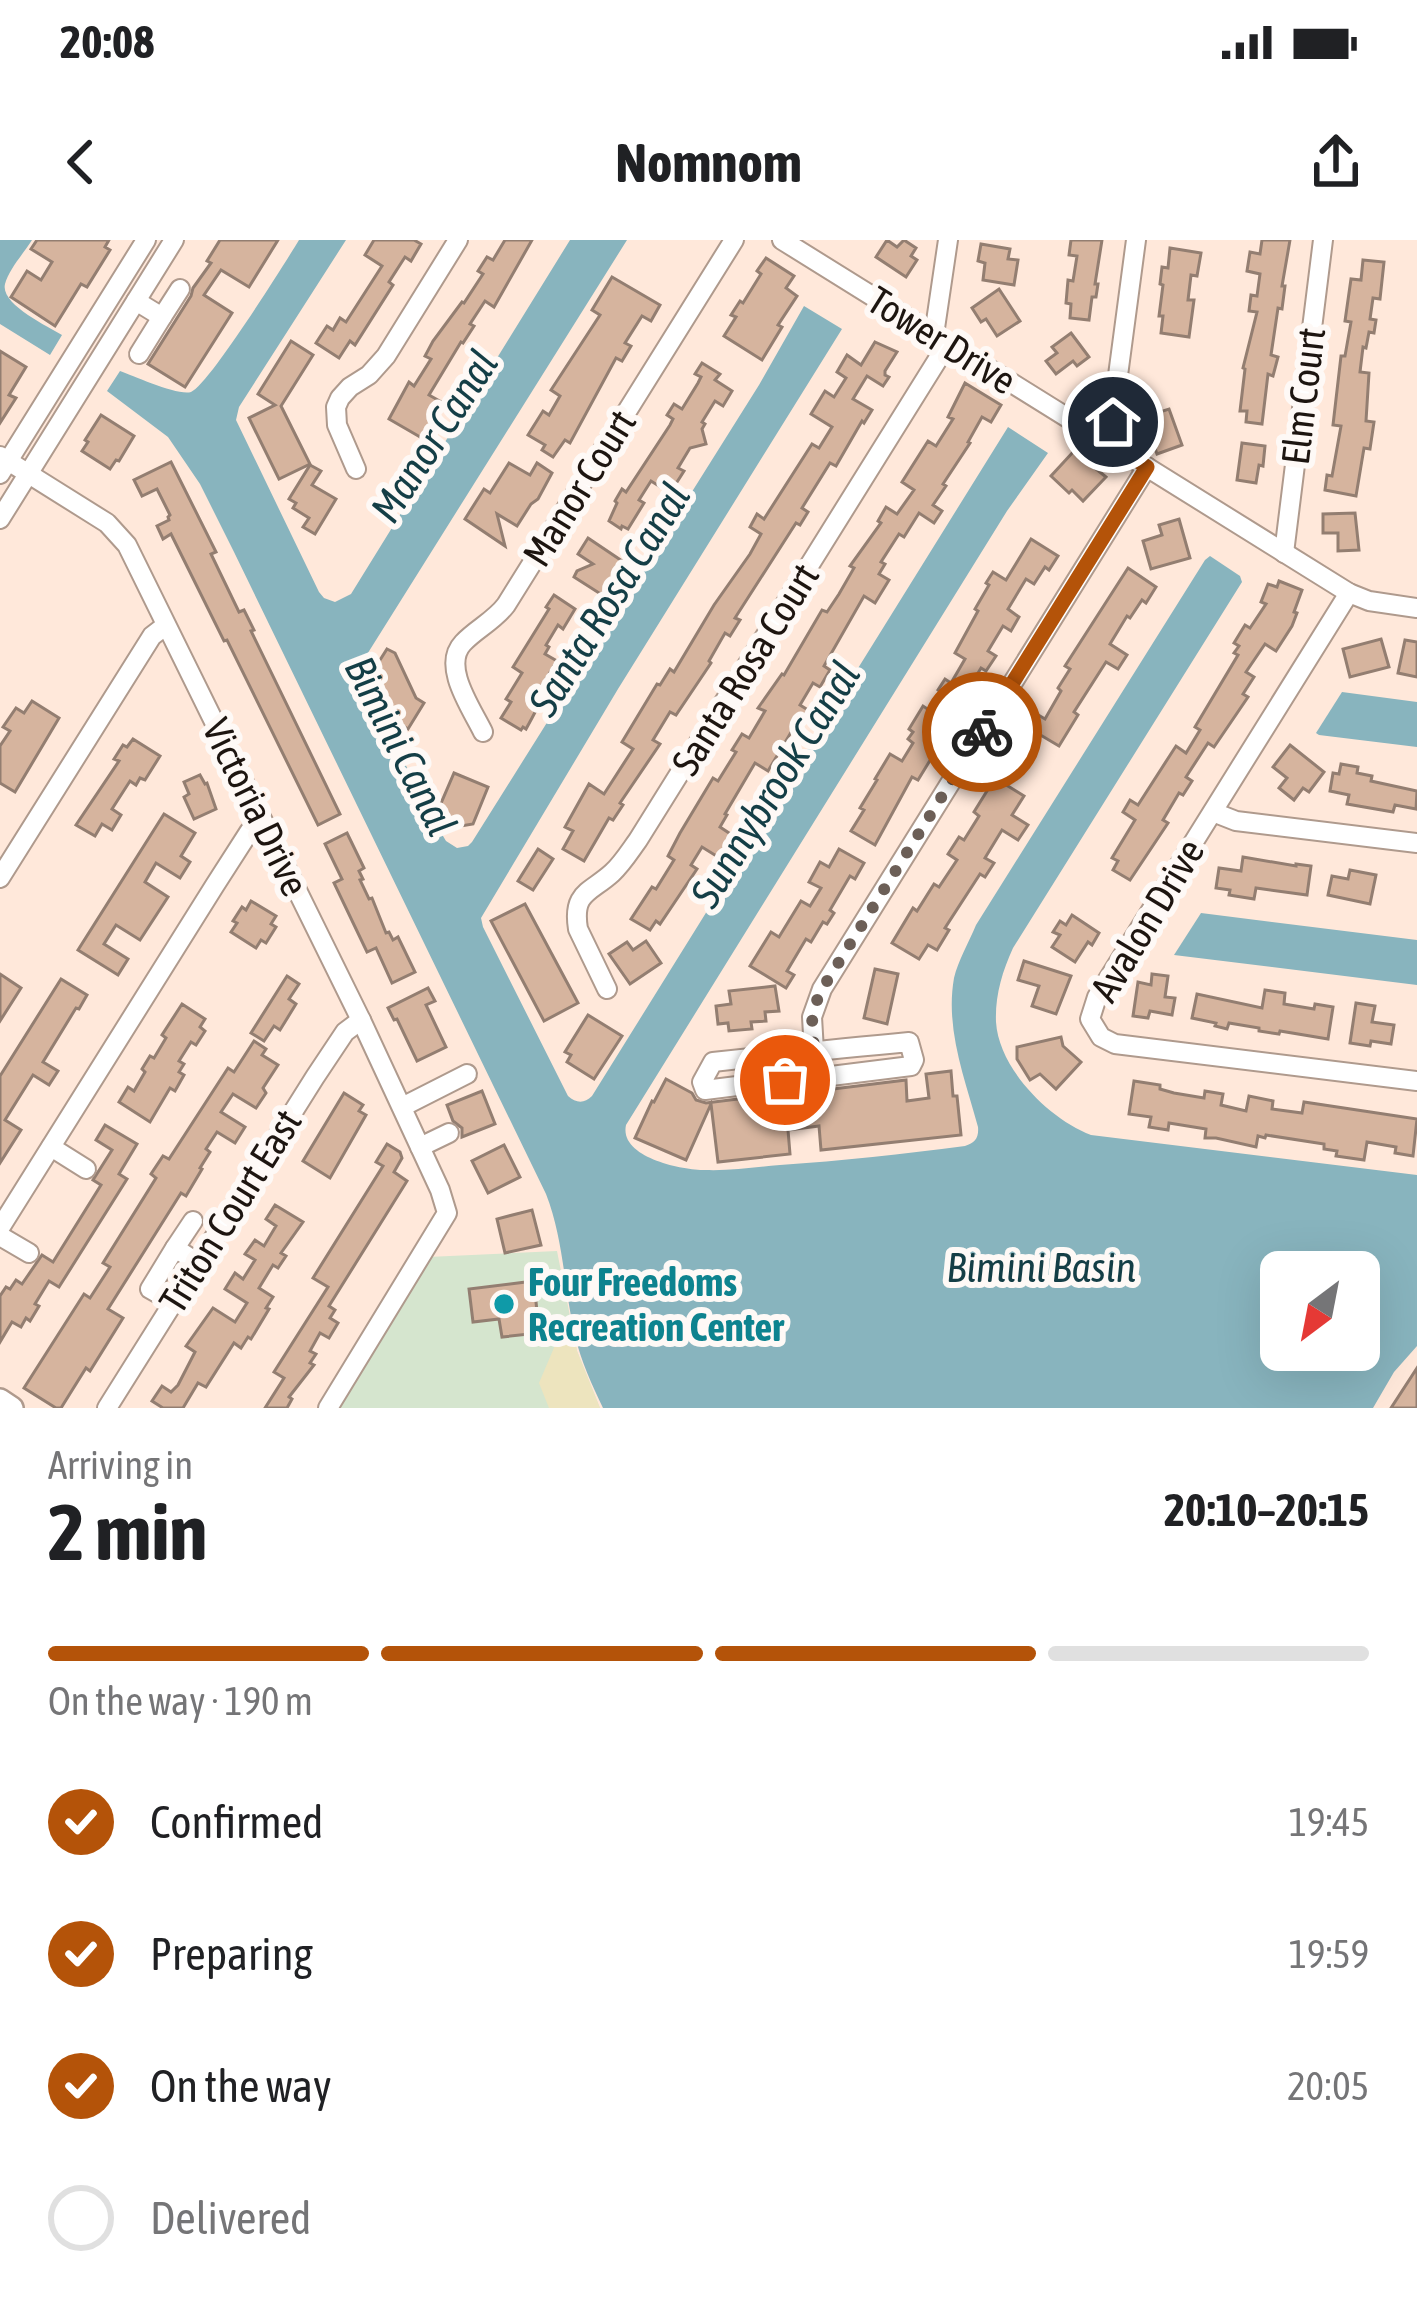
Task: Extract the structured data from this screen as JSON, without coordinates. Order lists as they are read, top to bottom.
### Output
{
  "streets": {
    "street": [
      "Tower Drive",
      "Elm Court",
      "Manor Court",
      "Santa Rosa Court",
      "Victoria Drive",
      "Avalon Drive",
      "Triton Court East"
    ]
  },
  "crossings": [
    ["Tower Drive", "Elm Court"],
    ["Tower Drive", "Santa Rosa Court"],
    ["Tower Drive", "Avalon Drive"],
    ["Victoria Drive", "Triton Court East"]
  ],
  "water": [
    "Manor Canal",
    "Santa Rosa Canal",
    "Bimini Canal",
    "Sunnybrook Canal",
    "Bimini Basin"
  ],
  "places": ["Four Freedoms Recreation Center"],
  "north": "bottom left",
  "page": {
    "status": "20:08",
    "header": "Nomnom",
    "heading": ["2 min", "Arriving in", "20:10–20:15"],
    "bar": "On the way · 190 m",
    "list": [
      ["Confirmed", "19:45"],
      ["Preparing", "19:59"],
      ["On the way", "20:05"],
      "Delivered"
    ]
  }
}
